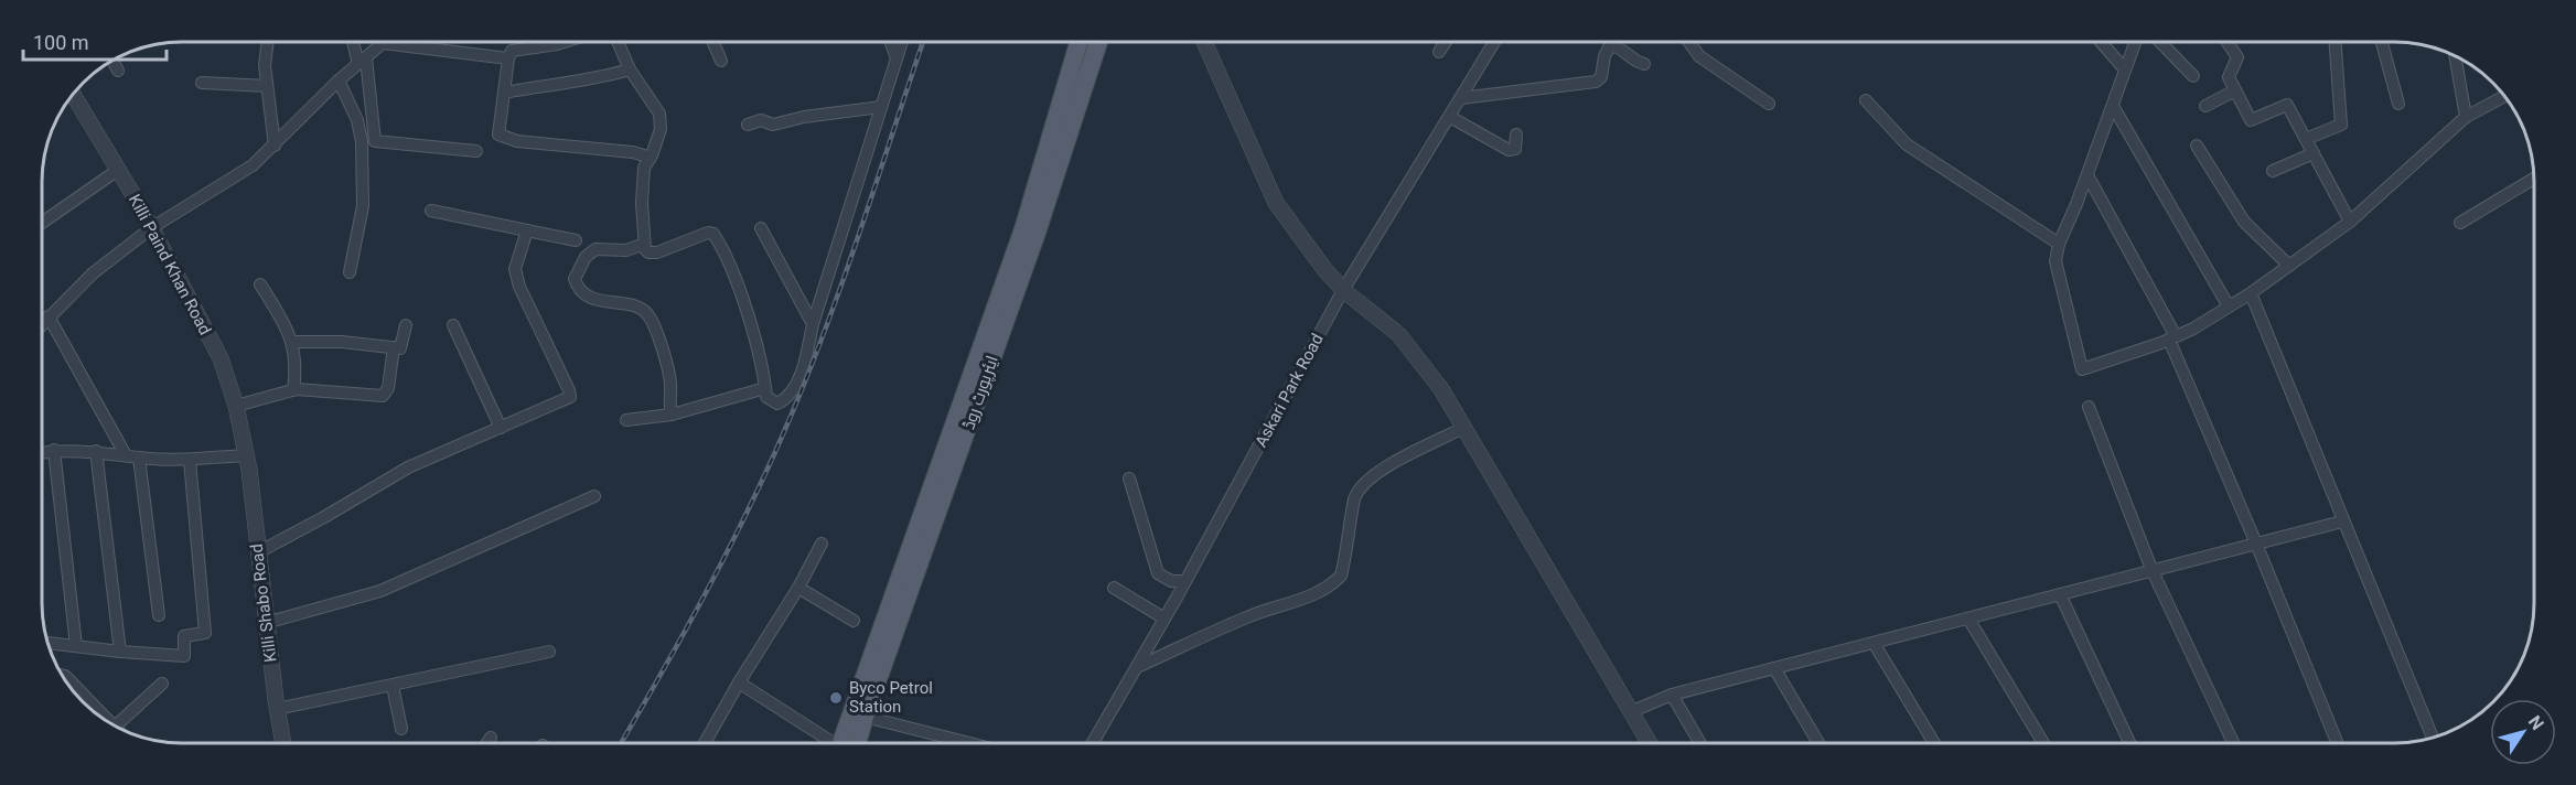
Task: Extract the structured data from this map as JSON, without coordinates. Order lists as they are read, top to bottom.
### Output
{
  "streets": {
    "main road": ["ایئرپورٹ روڈ"],
    "street": ["Killi Paind Khan Road", "Askari Park Road", "Killi Shabo Road"]
  },
  "crossings": [
    ["Killi Paind Khan Road", "Killi Shabo Road"]
  ],
  "places": ["Byco Petrol Station"],
  "scale_bar": "100 m",
  "north": "top right"
}
